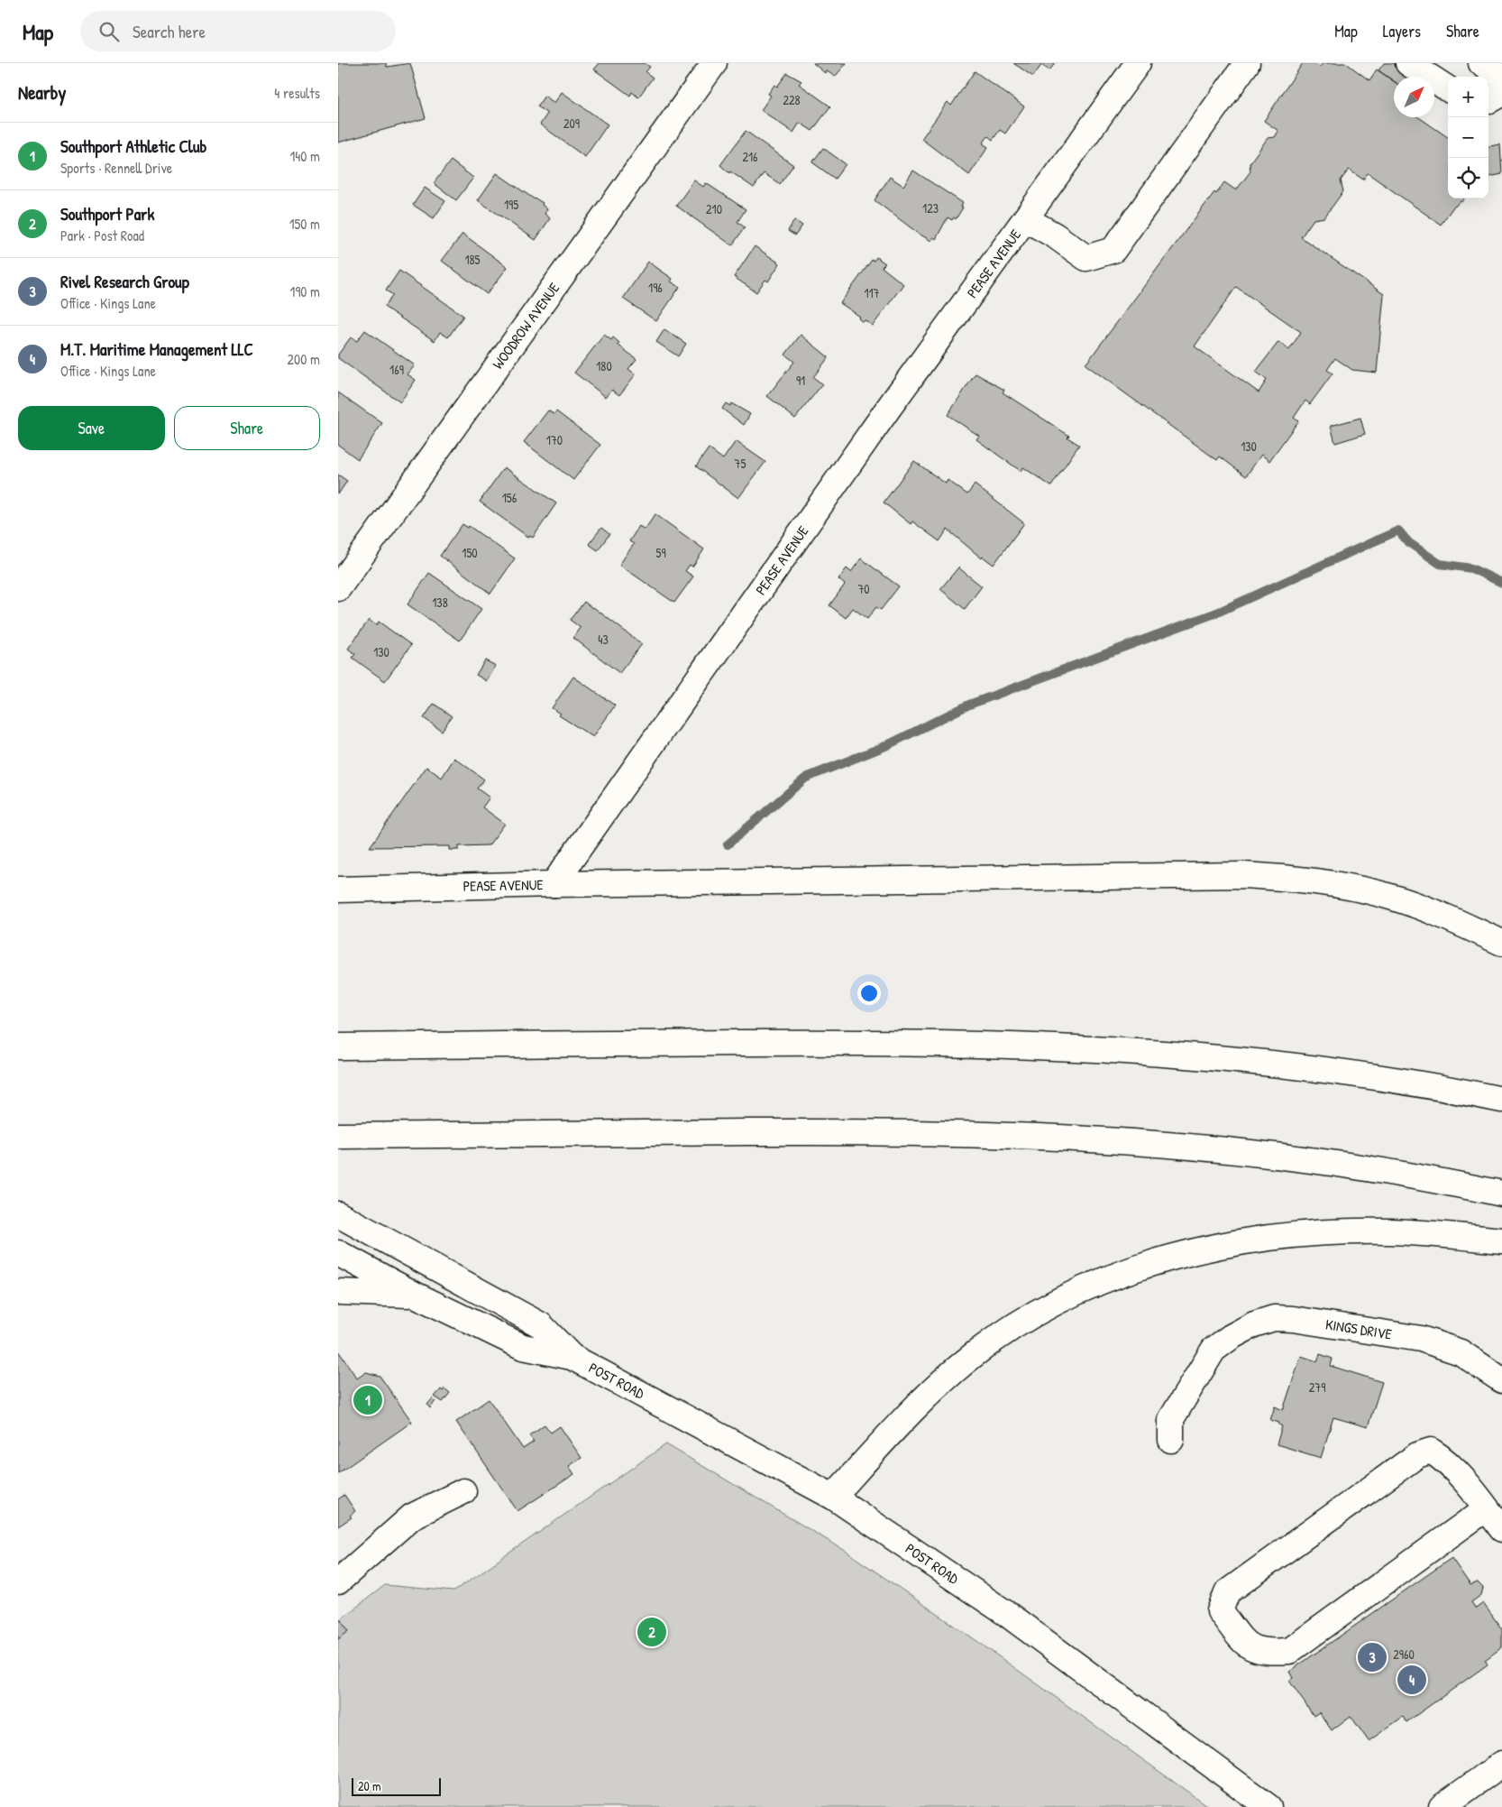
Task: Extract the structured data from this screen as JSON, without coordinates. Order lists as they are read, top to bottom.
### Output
{
  "streets": {
    "main road": [
      "PEASE AVENUE",
      "WOODROW AVENUE",
      "KINGS DRIVE",
      "POST ROAD"
    ]
  },
  "house_numbers": [
    "228",
    "209",
    "216",
    "195",
    "123",
    "210",
    "185",
    "196",
    "117",
    "180",
    "169",
    "91",
    "170",
    "130",
    "75",
    "156",
    "150",
    "59",
    "70",
    "138",
    "43",
    "130",
    "279",
    "2960"
  ],
  "scale_bar": "20 m",
  "north": "top right",
  "page": {
    "header": "Map",
    "search": "Search here",
    "nav": ["Map", "Layers", "Share"],
    "heading": ["Nearby", "4 results"],
    "map_buttons": ["+", "−"],
    "list": [
      {
        "mark": "1",
        "name": "Southport Athletic Club",
        "note": "Sports · Rennell Drive",
        "value": "140 m"
      },
      {
        "mark": "2",
        "name": "Southport Park",
        "note": "Park · Post Road",
        "value": "150 m"
      },
      {
        "mark": "3",
        "name": "Rivel Research Group",
        "note": "Office · Kings Lane",
        "value": "190 m"
      },
      {
        "mark": "4",
        "name": "M.T. Maritime Management LLC",
        "note": "Office · Kings Lane",
        "value": "200 m"
      }
    ],
    "buttons": ["Save", "Share"],
    "pins": [
      "1",
      "2",
      "3",
      "4"
    ],
    "scale": "20 m"
  }
}
